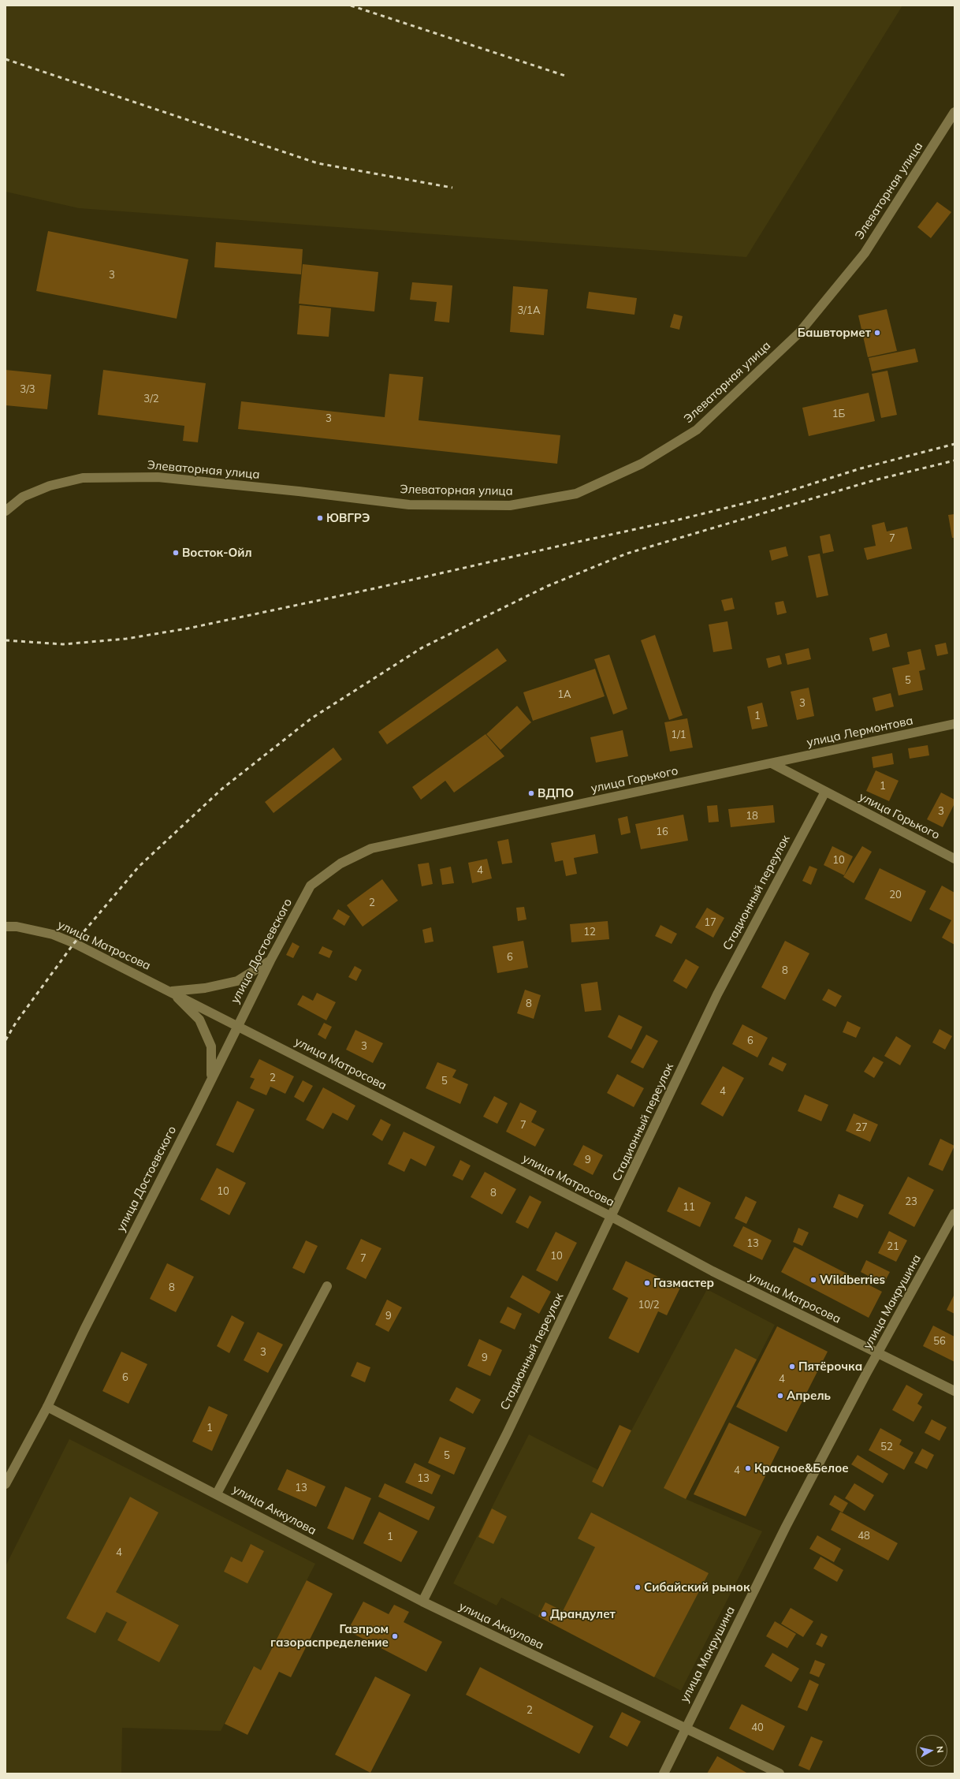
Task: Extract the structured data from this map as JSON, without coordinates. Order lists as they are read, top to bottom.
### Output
{
  "streets": {
    "street": [
      "Элеваторная улица",
      "улица Лермонтова",
      "улица Горького",
      "Стадионный переулок",
      "улица Матросова",
      "улица Достоевского",
      "улица Макрушина",
      "улица Аккулова"
    ]
  },
  "crossings": [
    ["улица Лермонтова", "улица Горького"],
    ["улица Горького", "Стадионный переулок"],
    ["улица Горького", "улица Достоевского"],
    ["Стадионный переулок", "улица Матросова"],
    ["Стадионный переулок", "улица Аккулова"],
    ["улица Матросова", "улица Достоевского"],
    ["улица Матросова", "улица Макрушина"],
    ["улица Достоевского", "улица Аккулова"],
    ["улица Макрушина", "улица Аккулова"]
  ],
  "places": [
    "Башвтормет",
    "ЮВГРЭ",
    "Восток-Ойл",
    "ВДПО",
    "Wildberries",
    "Газмастер",
    "Пятёрочка",
    "Апрель",
    "Красное&Белое",
    "Сибайский рынок",
    "Драндулет",
    "Газпром газораспределение"
  ],
  "house_numbers": [
    "3",
    "3/1А",
    "3/3",
    "3/2",
    "1Б",
    "3",
    "7",
    "5",
    "1А",
    "3",
    "1",
    "1/1",
    "1",
    "3",
    "18",
    "16",
    "10",
    "4",
    "20",
    "2",
    "17",
    "12",
    "6",
    "8",
    "8",
    "6",
    "3",
    "2",
    "5",
    "4",
    "7",
    "27",
    "9",
    "10",
    "8",
    "23",
    "11",
    "13",
    "21",
    "10",
    "7",
    "8",
    "10/2",
    "9",
    "56",
    "3",
    "9",
    "6",
    "4",
    "1",
    "52",
    "5",
    "4",
    "13",
    "13",
    "48",
    "1",
    "4",
    "2",
    "40"
  ],
  "north": "right"
}
